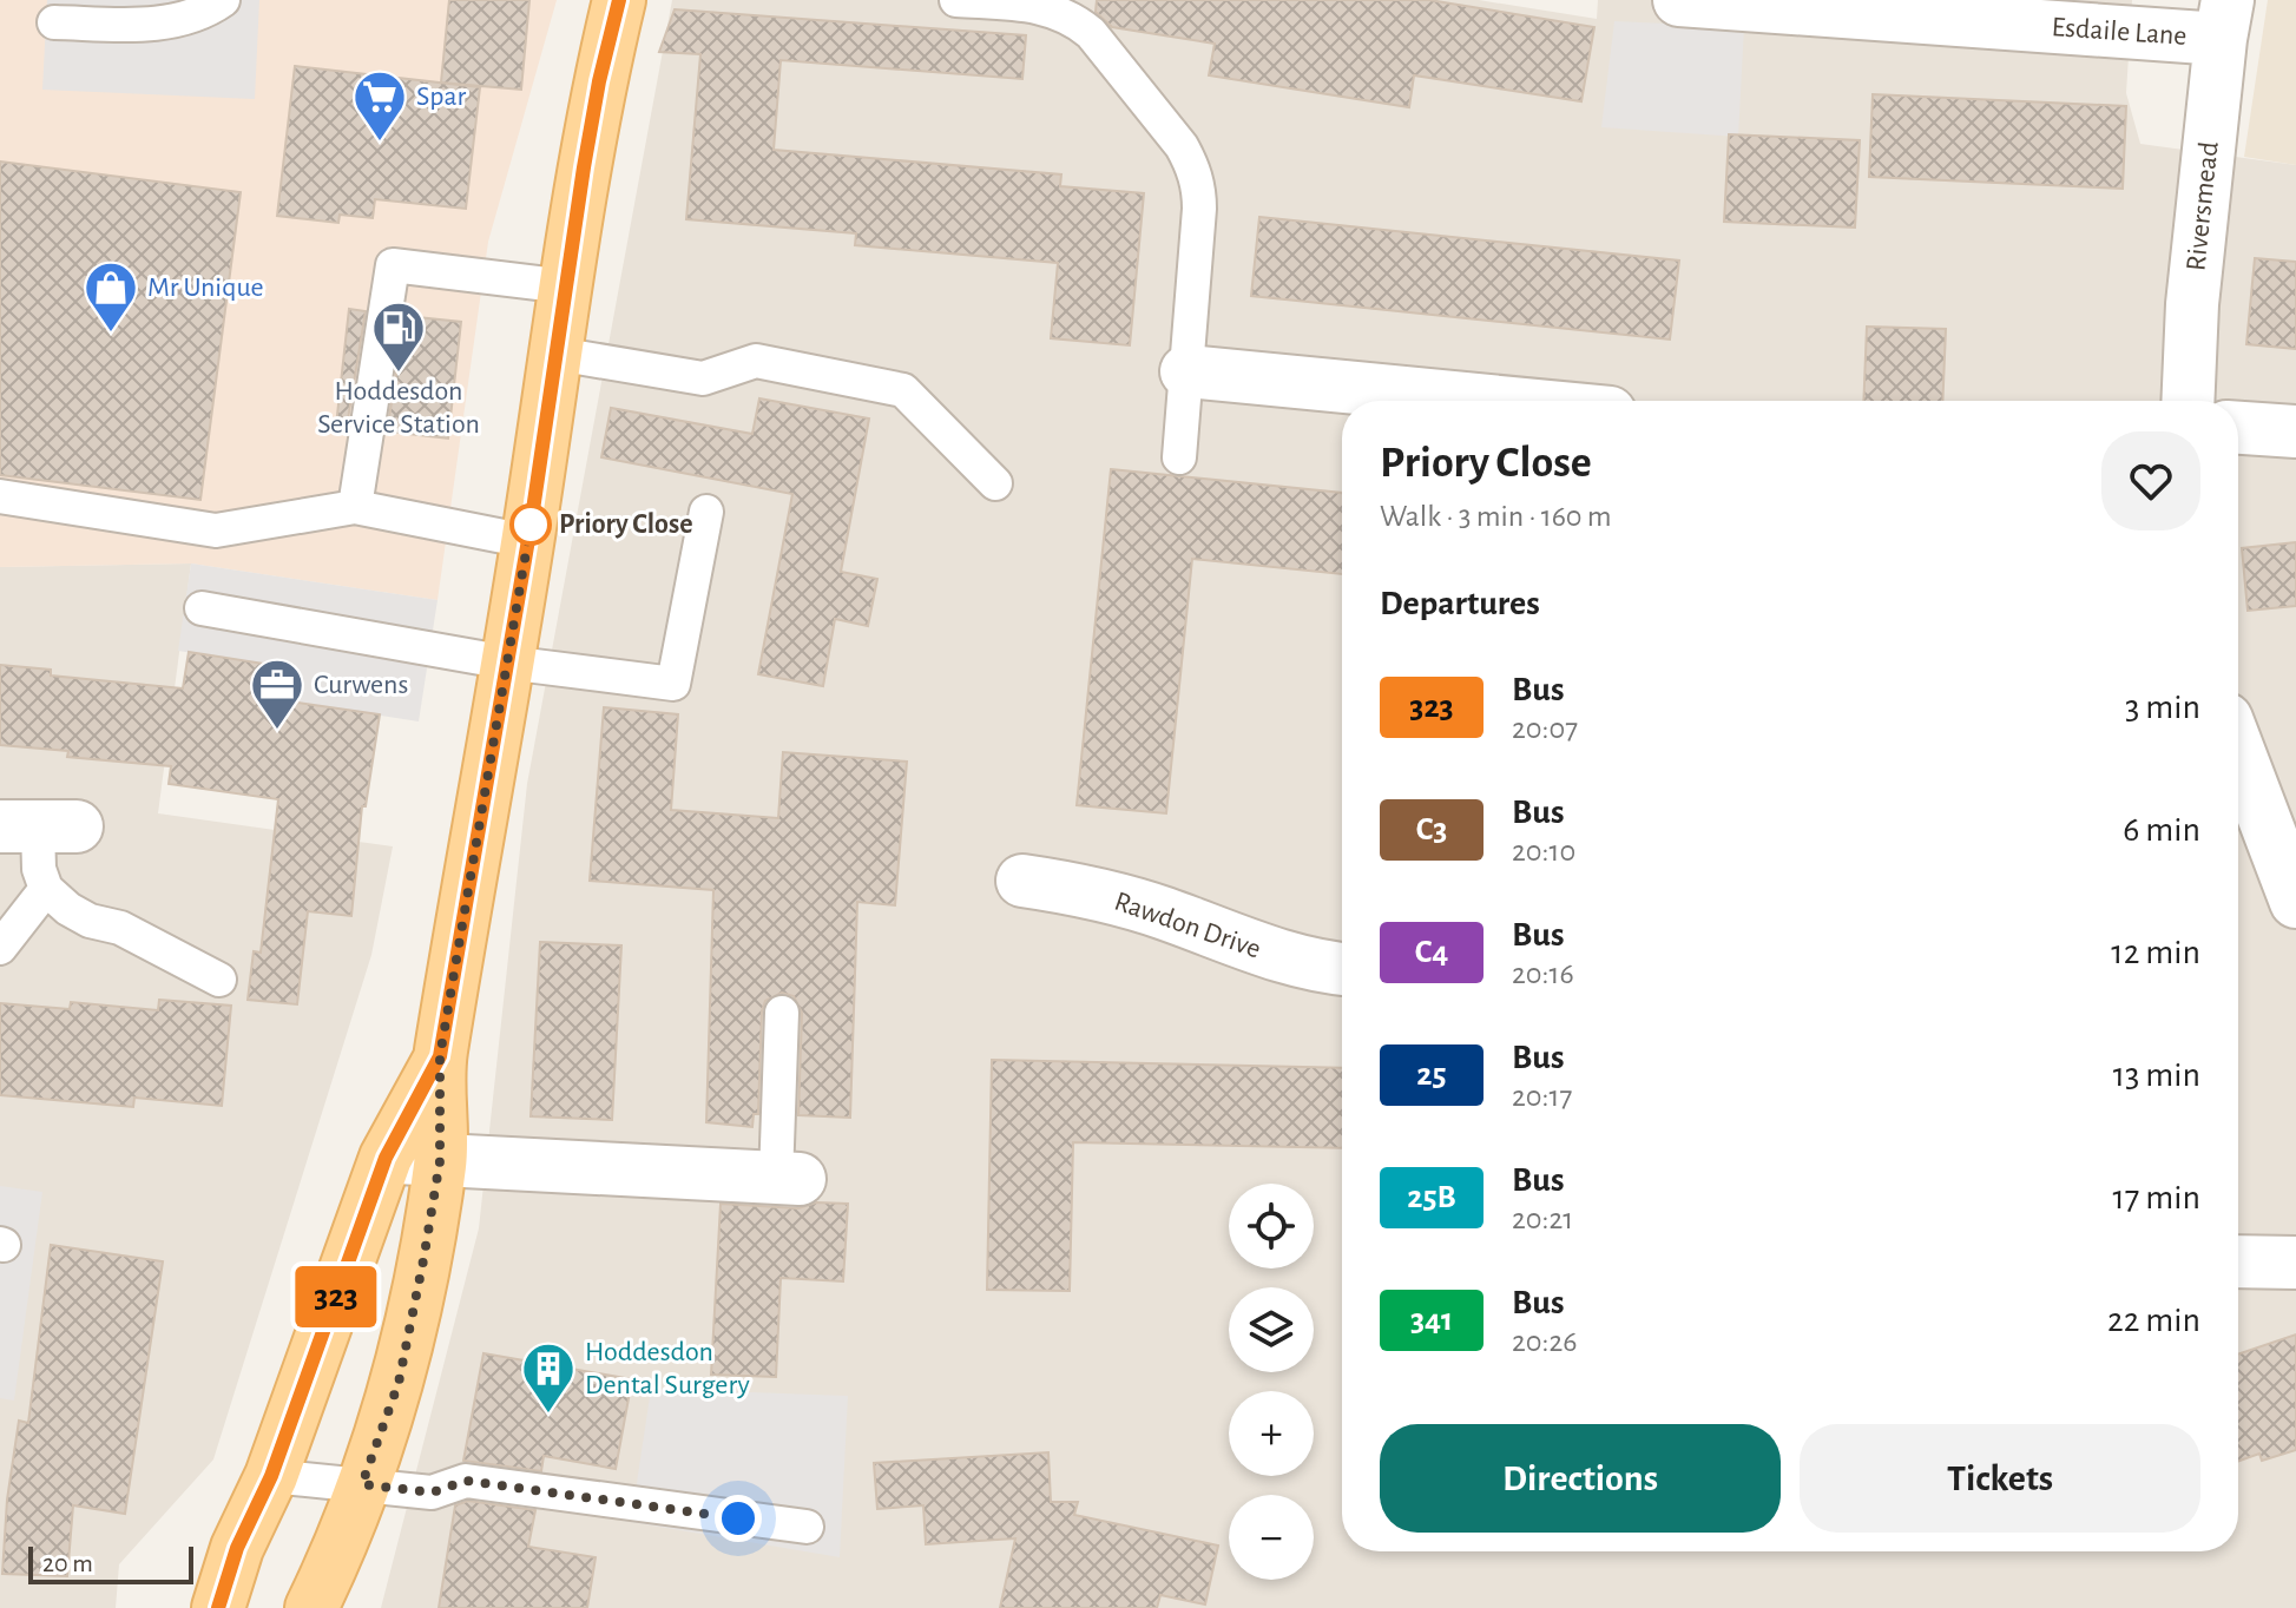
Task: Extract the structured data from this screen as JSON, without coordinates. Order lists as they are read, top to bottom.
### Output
{
  "streets": {
    "street": ["Esdaile Lane", "Riversmead", "Rawdon Drive"]
  },
  "crossings": [
    ["Esdaile Lane", "Riversmead"]
  ],
  "places": {
    "supermarket": ["Spar"],
    "shop": ["Mr Unique"],
    "fuel station": ["Hoddesdon Service Station"],
    "other": ["Priory Close"],
    "office": ["Curwens"],
    "building": ["Hoddesdon Dental Surgery"]
  },
  "lines": ["bus line 323"],
  "scale_bar": "20 m",
  "page": {
    "on_map": "323",
    "heading": [
      ["Priory Close", "Walk · 3 min · 160 m"],
      "Departures"
    ],
    "list": [
      {
        "mark": "323",
        "name": "Bus",
        "note": "20:07",
        "value": "3 min"
      },
      {
        "mark": "C3",
        "name": "Bus",
        "note": "20:10",
        "value": "6 min"
      },
      {
        "mark": "C4",
        "name": "Bus",
        "note": "20:16",
        "value": "12 min"
      },
      {
        "mark": "25",
        "name": "Bus",
        "note": "20:17",
        "value": "13 min"
      },
      {
        "mark": "25B",
        "name": "Bus",
        "note": "20:21",
        "value": "17 min"
      },
      {
        "mark": "341",
        "name": "Bus",
        "note": "20:26",
        "value": "22 min"
      }
    ],
    "map_buttons": ["+", "−"],
    "buttons": ["Directions", "Tickets"],
    "scale": "20 m"
  }
}
